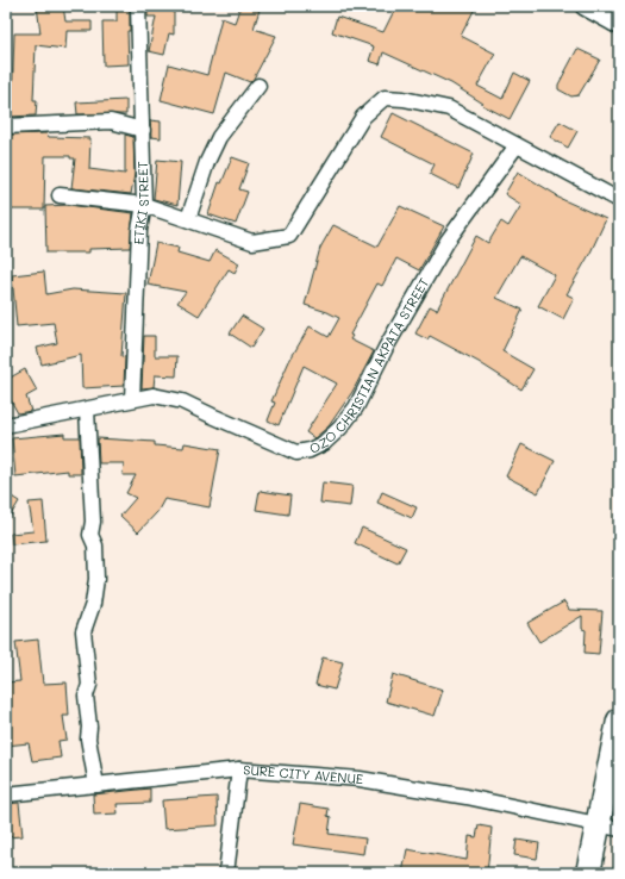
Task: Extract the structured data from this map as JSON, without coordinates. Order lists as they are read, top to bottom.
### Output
{
  "streets": {
    "street": ["ETIKI STREET", "OZO CHRISTIAN AKPATA STREET", "SURE CITY AVENUE"]
  },
  "crossings": [
    ["ETIKI STREET", "OZO CHRISTIAN AKPATA STREET"]
  ]
}
